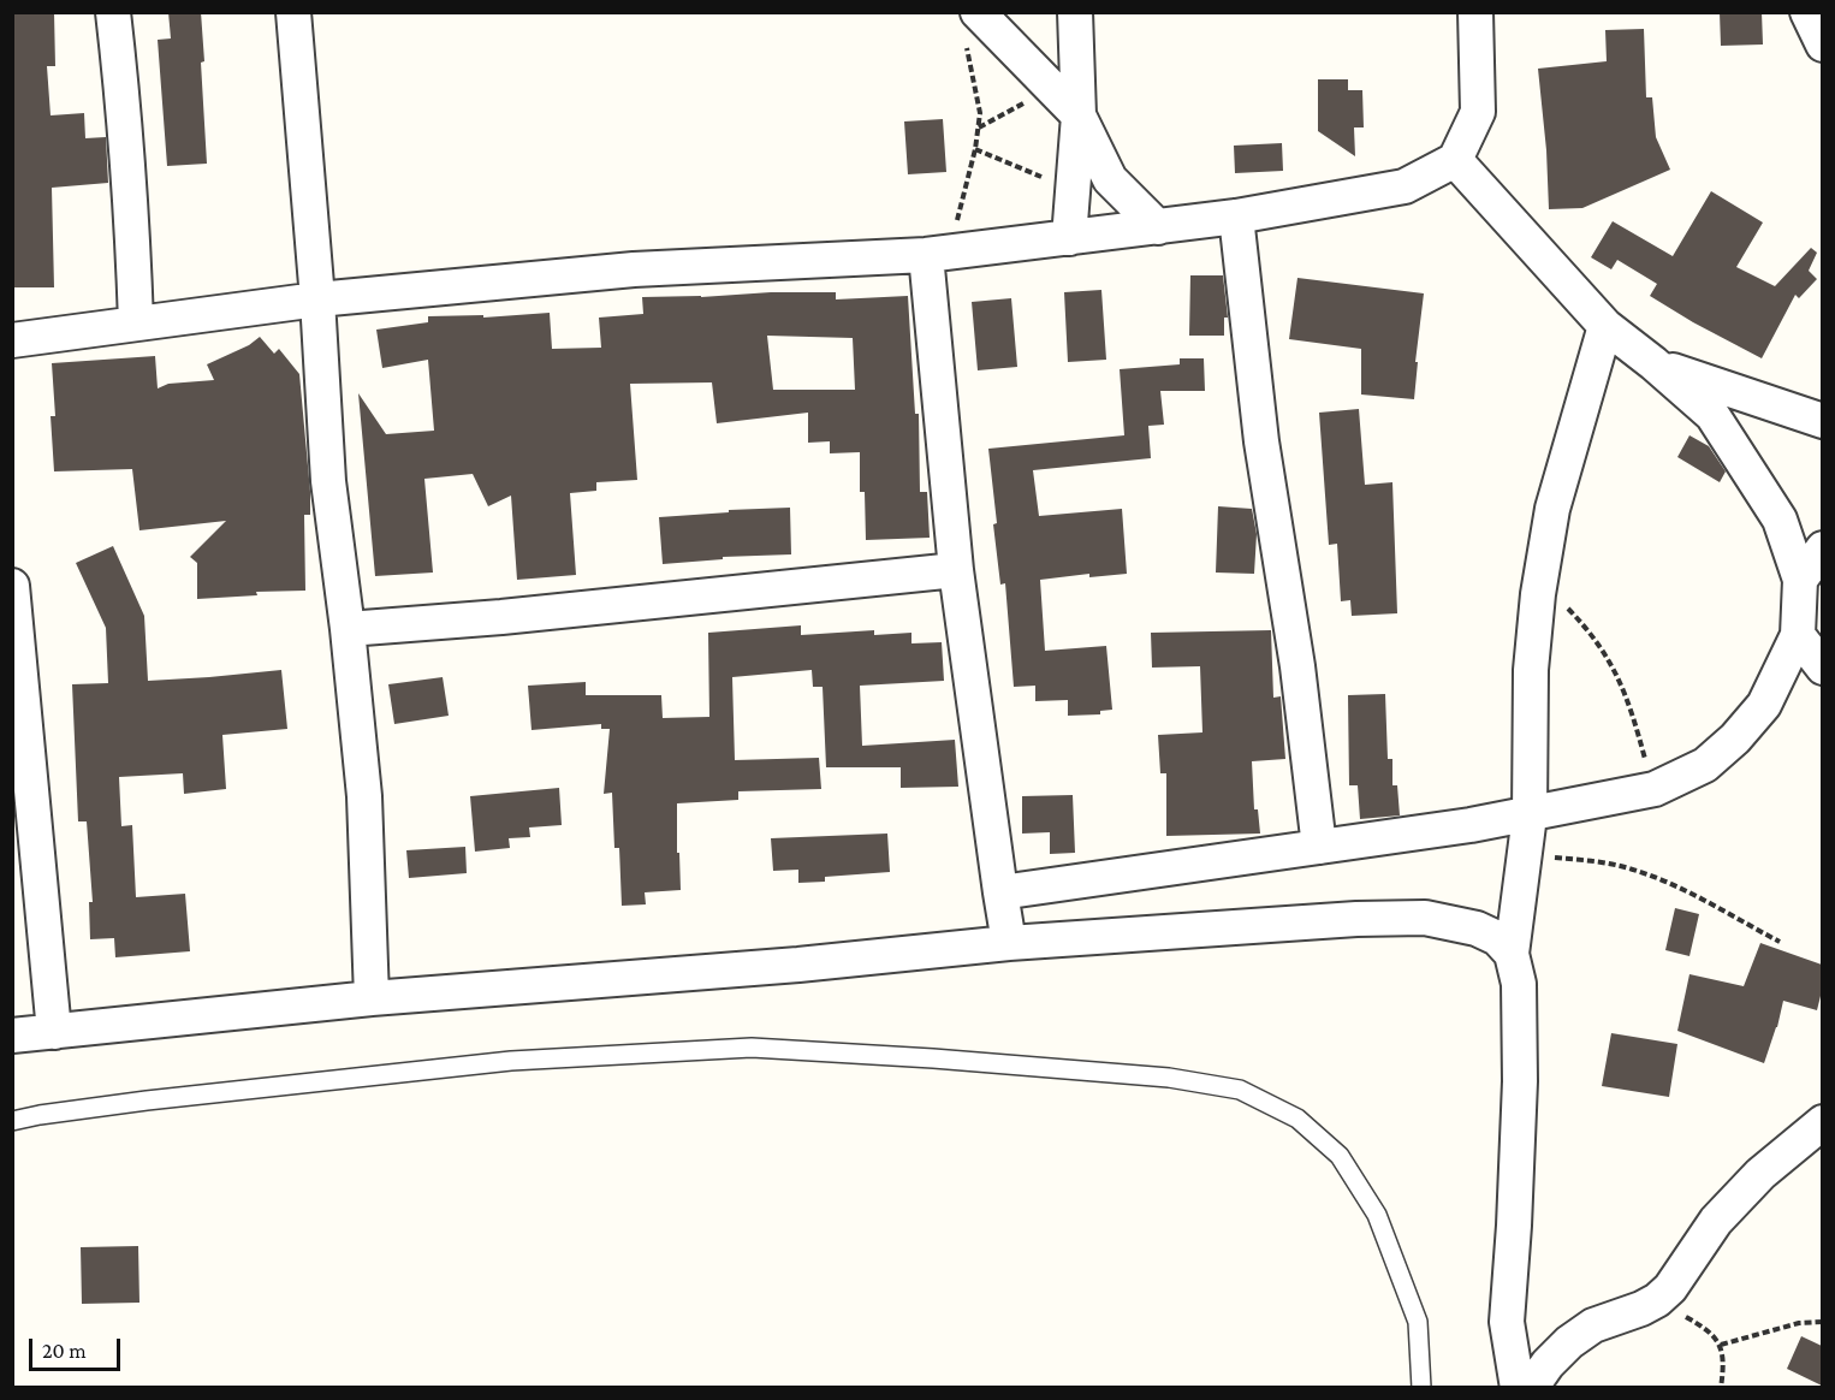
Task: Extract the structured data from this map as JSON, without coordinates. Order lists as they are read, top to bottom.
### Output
{
  "scale_bar": "20 m"
}
